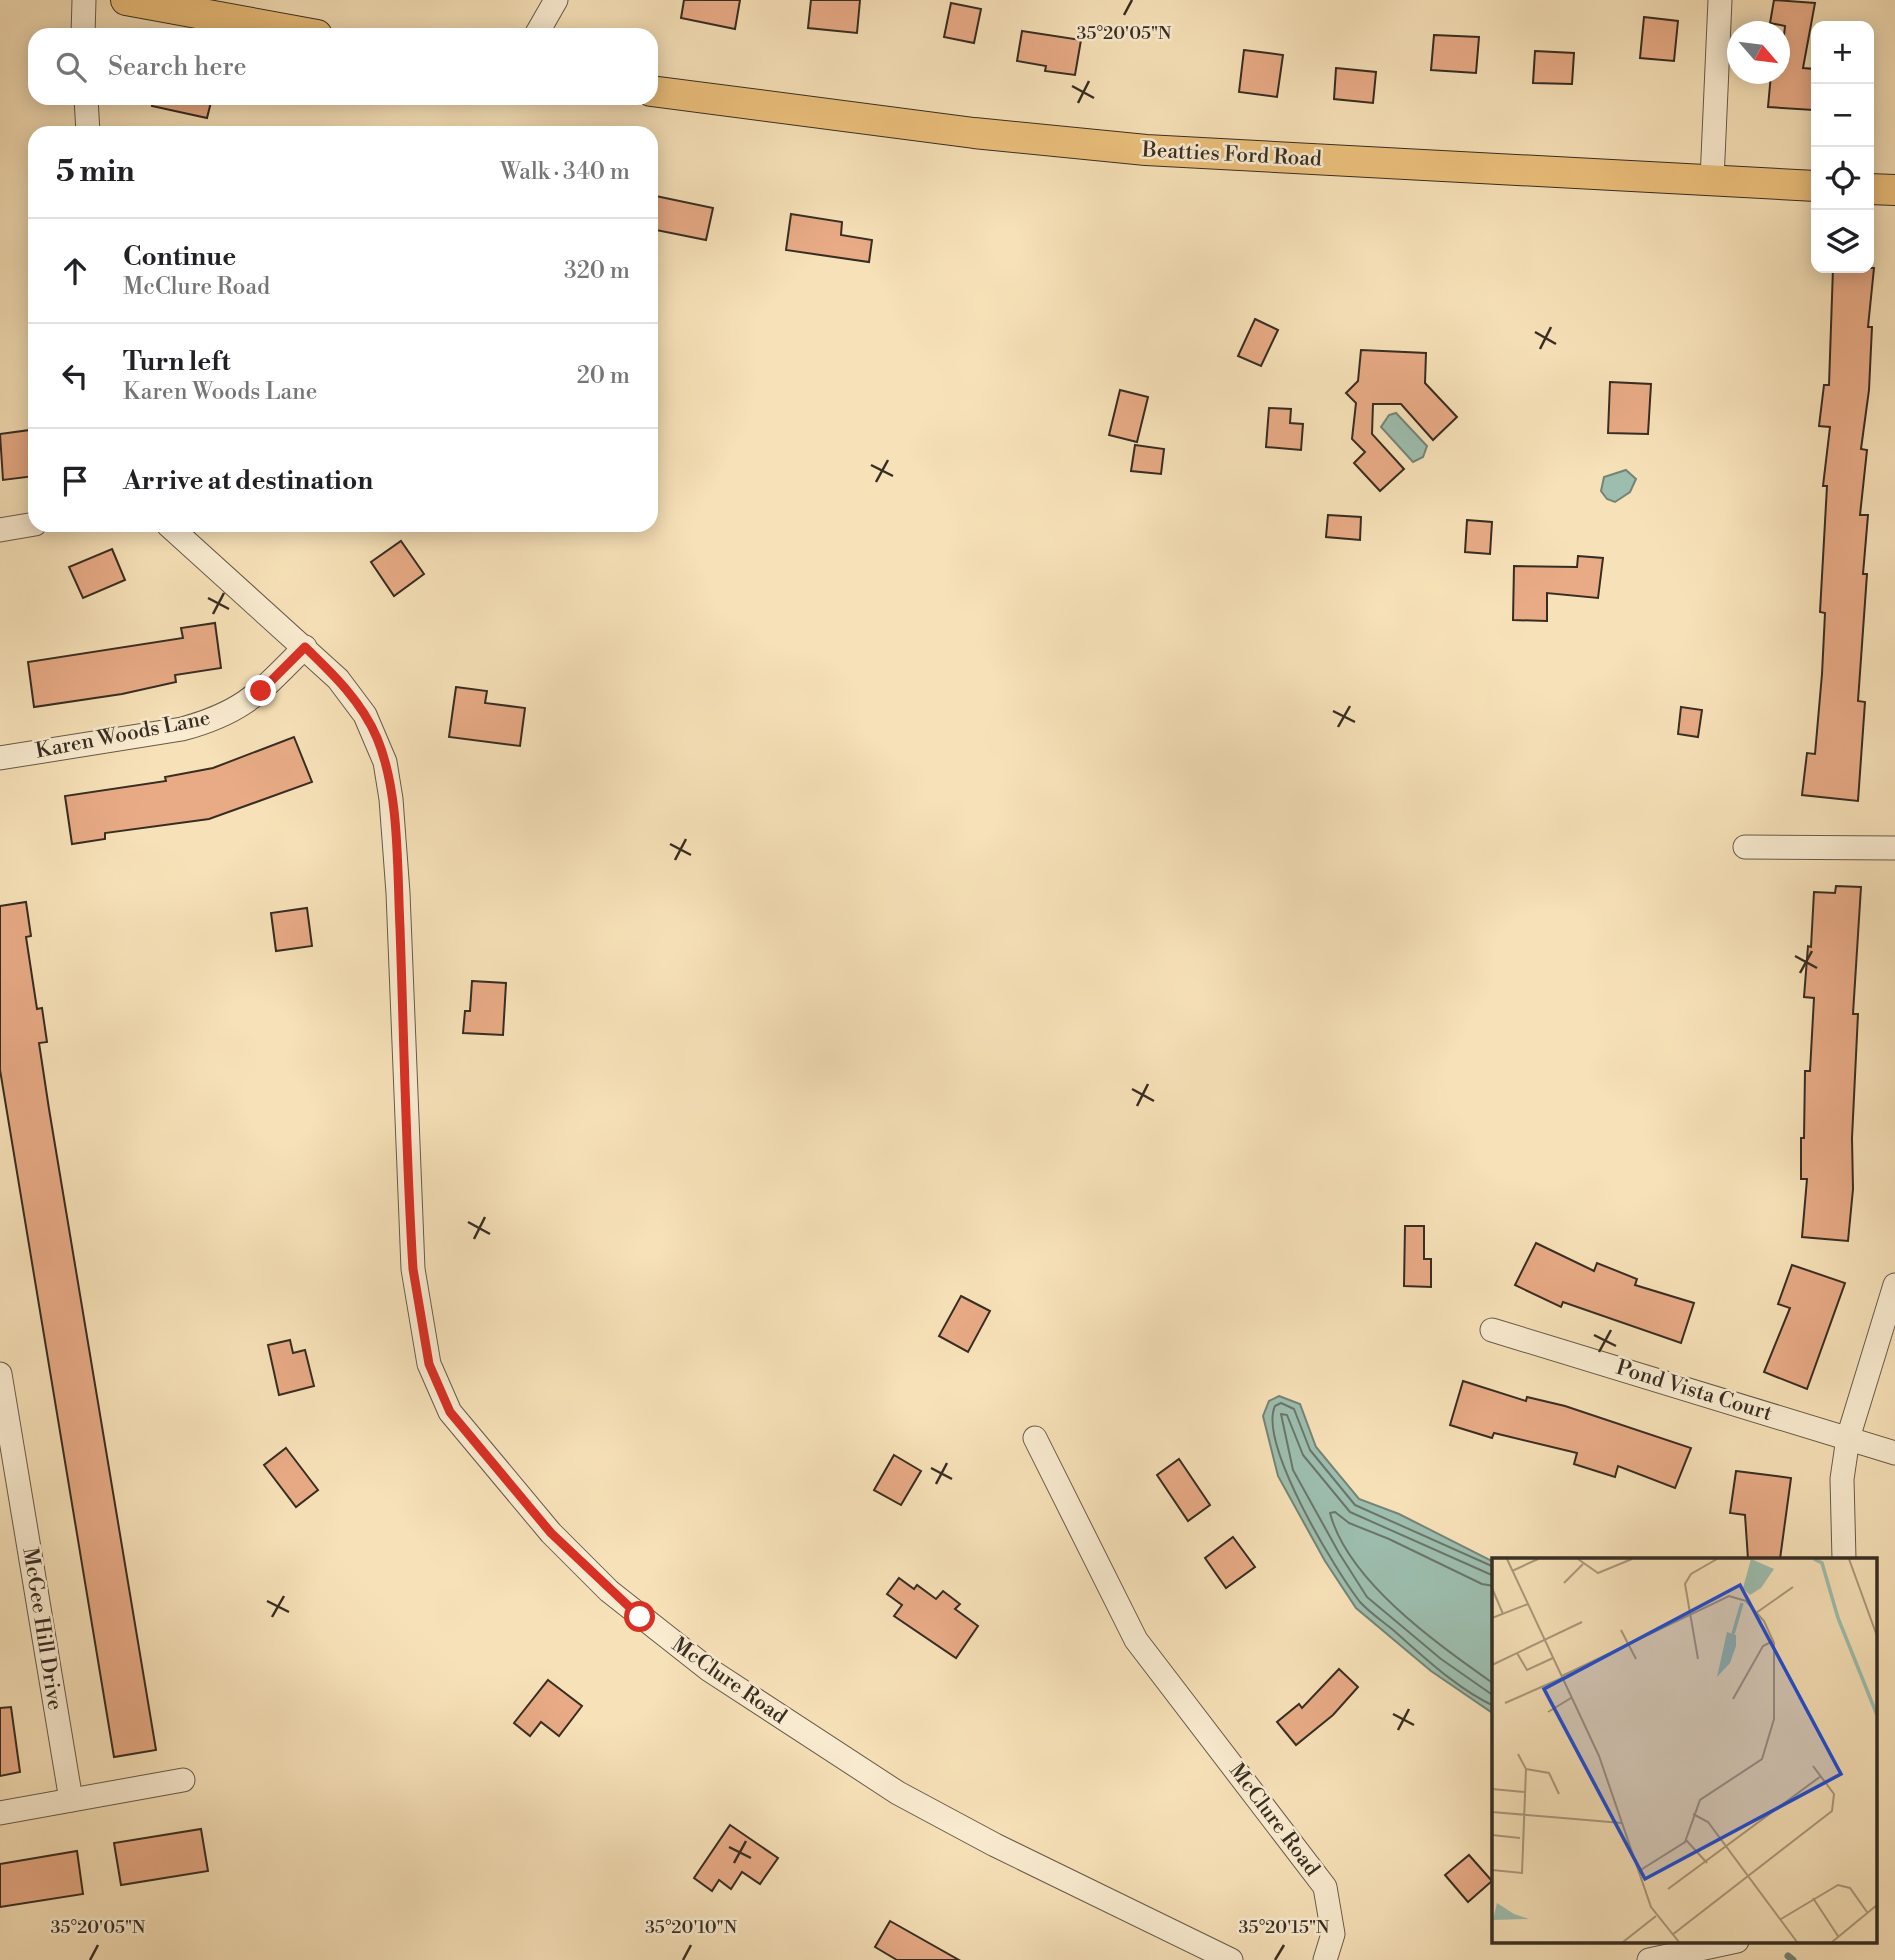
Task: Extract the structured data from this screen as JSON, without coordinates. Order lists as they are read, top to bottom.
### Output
{
  "streets": {
    "main road": ["Beatties Ford Road"],
    "street": [
      "Karen Woods Lane",
      "Pond Vista Court",
      "McGee Hill Drive",
      "McClure Road"
    ]
  },
  "crossings": [
    ["Karen Woods Lane", "McClure Road"]
  ],
  "north": "bottom right",
  "page": {
    "map_buttons": ["+", "−"],
    "search": "Search here",
    "heading": ["5 min", "Walk · 340 m"],
    "list": [
      ["Continue", "McClure Road", "320 m"],
      ["Turn left", "Karen Woods Lane", "20 m"],
      "Arrive at destination"
    ]
  },
  "coordinates": ["35°20'05\"N", "35°20'10\"N", "35°20'15\"N"]
}
